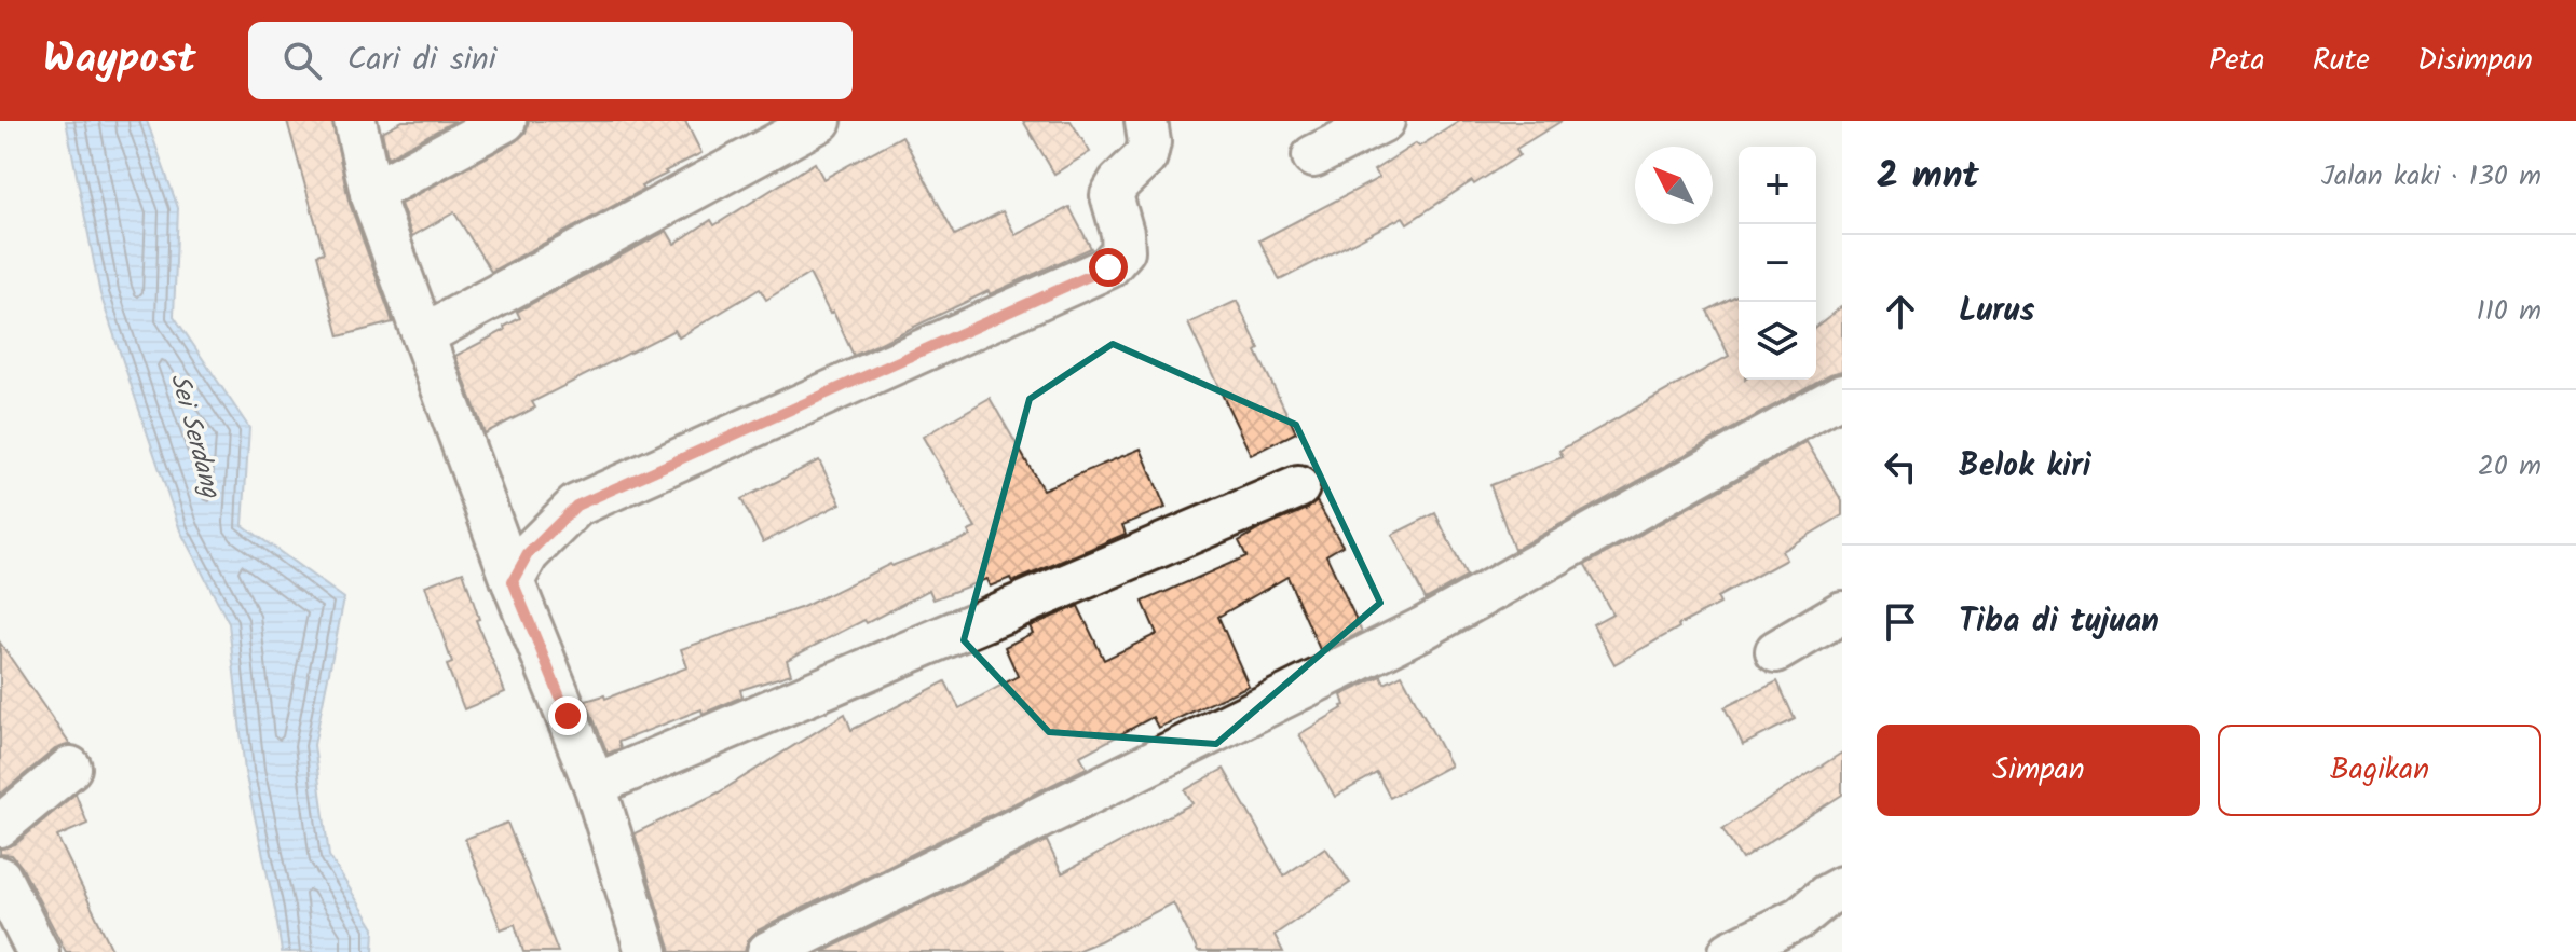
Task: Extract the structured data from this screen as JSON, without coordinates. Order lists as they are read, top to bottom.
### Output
{
  "water": ["Sei Serdang"],
  "north": "top left",
  "page": {
    "header": "Waypost",
    "search": "Cari di sini",
    "nav": ["Peta", "Rute", "Disimpan"],
    "heading": ["2 mnt", "Jalan kaki · 130 m"],
    "map_buttons": ["+", "−"],
    "list": [
      ["Lurus", "110 m"],
      ["Belok kiri", "20 m"],
      "Tiba di tujuan"
    ],
    "buttons": ["Simpan", "Bagikan"]
  }
}
